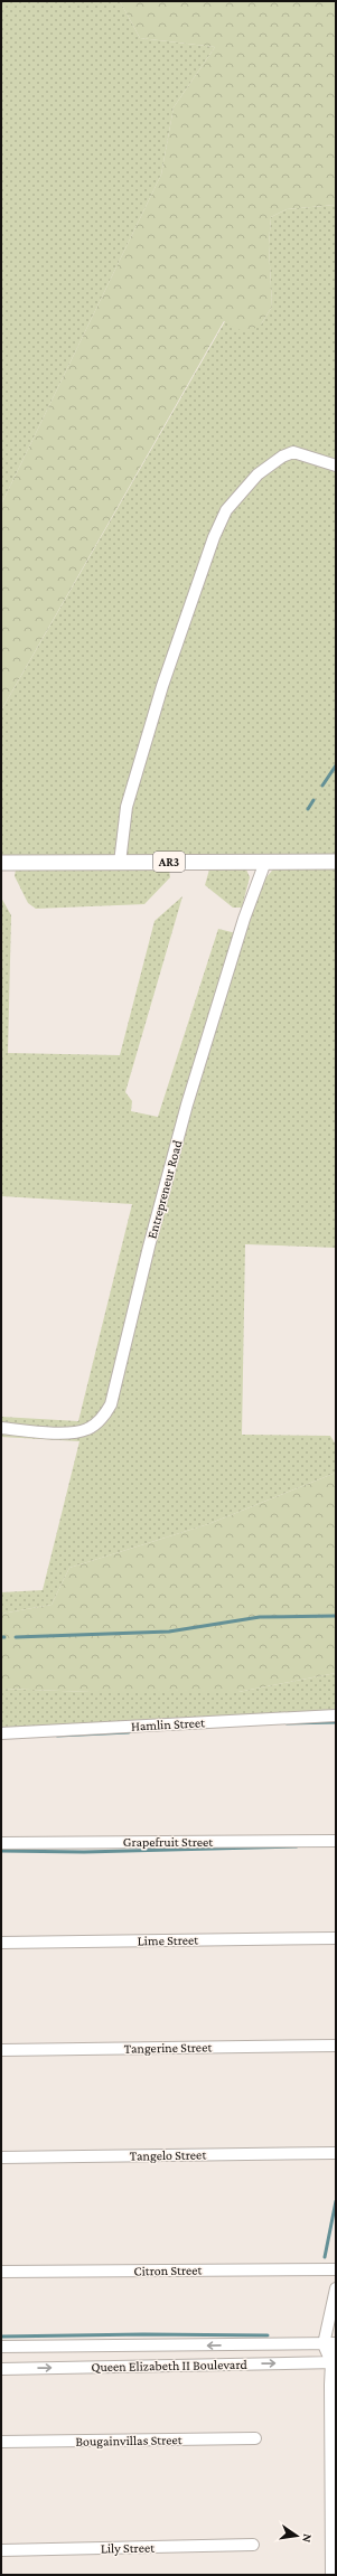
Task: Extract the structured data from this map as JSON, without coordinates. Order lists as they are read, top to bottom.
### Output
{
  "streets": {
    "main road": ["AR3"],
    "street": [
      "Entrepreneur Road",
      "Hamlin Street",
      "Grapefruit Street",
      "Lime Street",
      "Tangerine Street",
      "Tangelo Street",
      "Citron Street",
      "Queen Elizabeth II Boulevard",
      "Bougainvillas Street",
      "Lily Street"
    ]
  },
  "crossings": [
    ["AR3", "Entrepreneur Road"]
  ],
  "north": "right"
}
